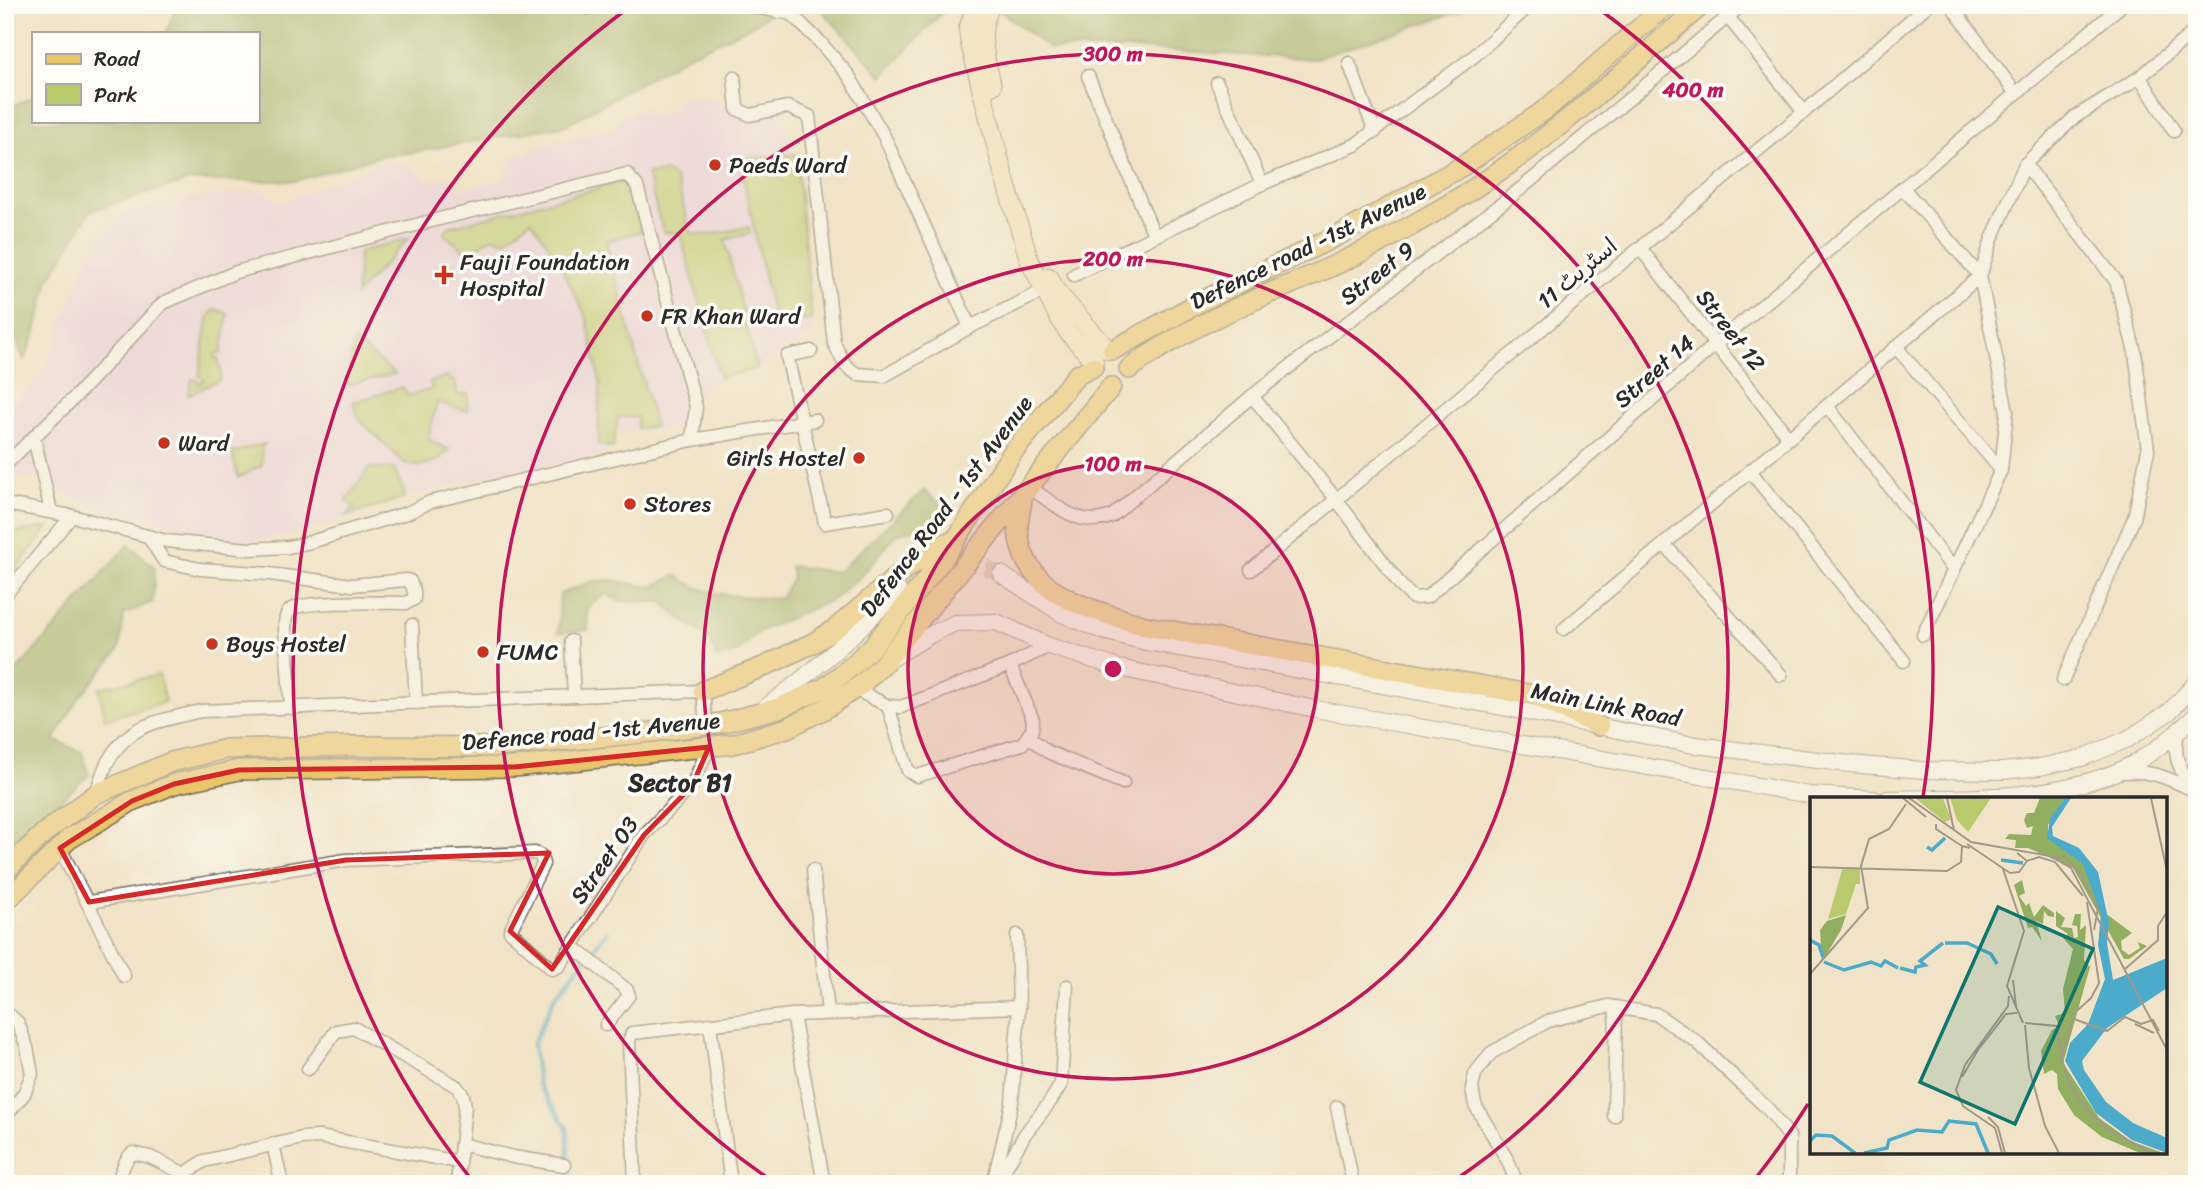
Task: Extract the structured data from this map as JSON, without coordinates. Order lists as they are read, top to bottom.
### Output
{
  "streets": {
    "main road": ["Defence road -1st Avenue", "Defence Road - 1st Avenue"],
    "street": [
      "Street 9",
      "اسٹریٹ 11",
      "Street 12",
      "Street 14",
      "Main Link Road",
      "Street 03"
    ]
  },
  "crossings": [
    ["Defence road -1st Avenue", "Street 9"],
    ["Defence road -1st Avenue", "Defence Road - 1st Avenue"],
    ["Defence road -1st Avenue", "Street 03"],
    ["Street 9", "Street 14"],
    ["اسٹریٹ 11", "Street 12"],
    ["اسٹریٹ 11", "Street 14"],
    ["Street 12", "Street 14"]
  ],
  "districts": ["Sector B1"],
  "places": {
    "other": [
      "Paeds Ward",
      "FR Khan Ward",
      "Ward",
      "Girls Hostel",
      "Stores",
      "Boys Hostel",
      "FUMC"
    ],
    "health": ["Fauji Foundation Hospital"]
  },
  "legend": ["Road", "Park"],
  "rings": [
    "300 m",
    "400 m",
    "200 m",
    "100 m"
  ]
}
